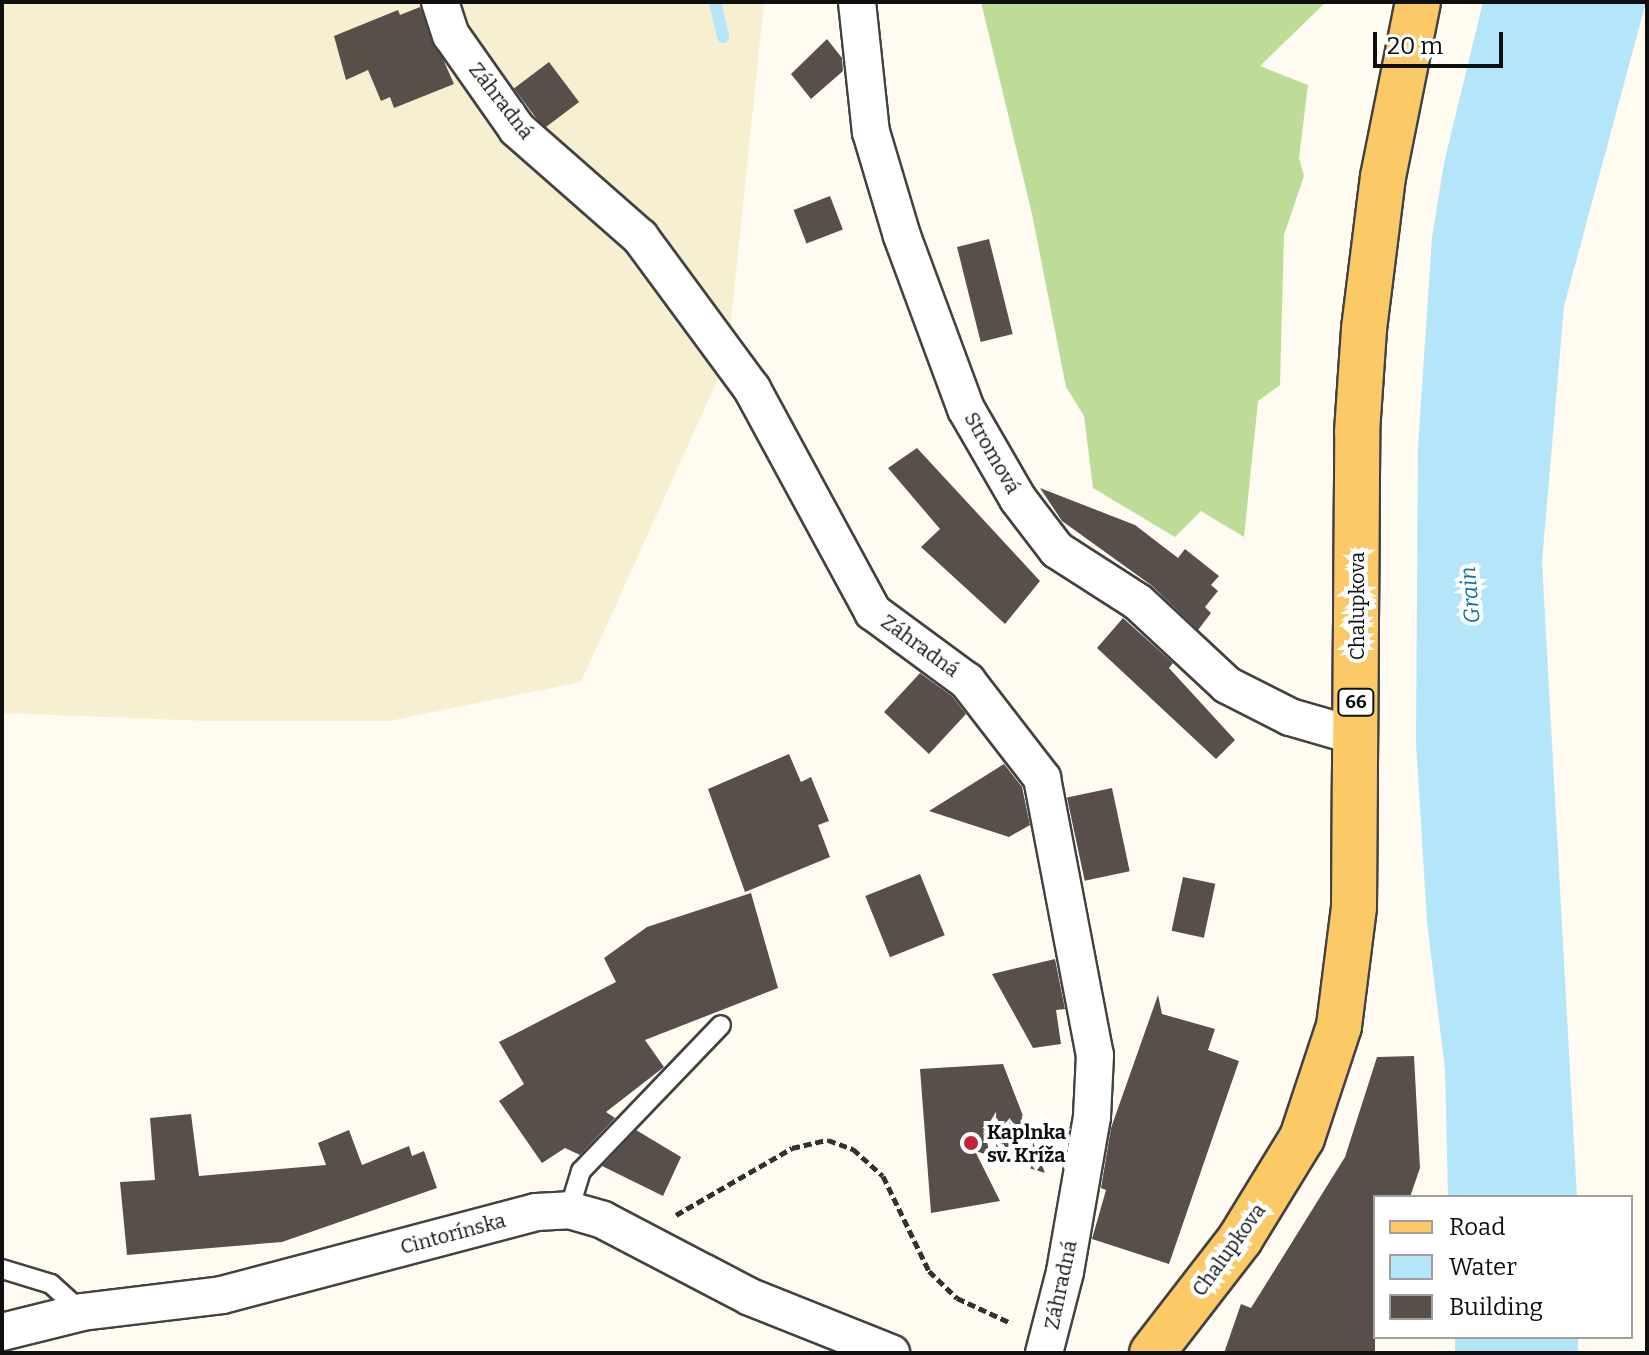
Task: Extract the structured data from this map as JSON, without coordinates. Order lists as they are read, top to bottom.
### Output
{
  "streets": {
    "main road": ["Chalupkova", "66"],
    "street": ["Záhradná", "Stromová", "Cintorínska"]
  },
  "crossings": [
    ["Stromová", "Chalupkova"]
  ],
  "water": ["Grain"],
  "places": ["Kaplnka sv. Kríža"],
  "legend": ["Road", "Water", "Building"],
  "scale_bar": "20 m"
}
